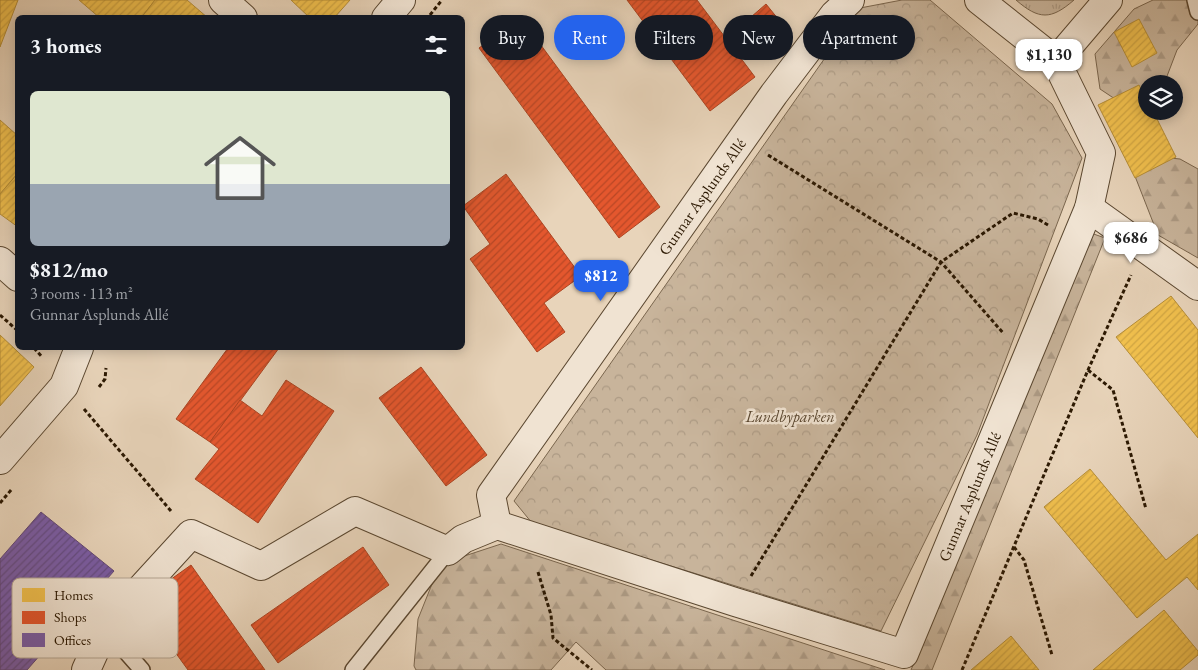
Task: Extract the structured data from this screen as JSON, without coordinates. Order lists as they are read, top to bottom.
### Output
{
  "streets": {
    "street": ["Gunnar Asplunds Allé"]
  },
  "parks": ["Lundbyparken"],
  "legend": ["Homes", "Shops", "Offices"],
  "page": {
    "chip": [
      "Buy",
      "Rent",
      "Filters",
      "New",
      "Apartment"
    ],
    "heading": "3 homes",
    "price": ["$1,130", "$686", "$812"],
    "list": [
      {
        "name": "$812/mo",
        "note": "3 rooms · 113 m² · Gunnar Asplunds Allé"
      }
    ]
  }
}
